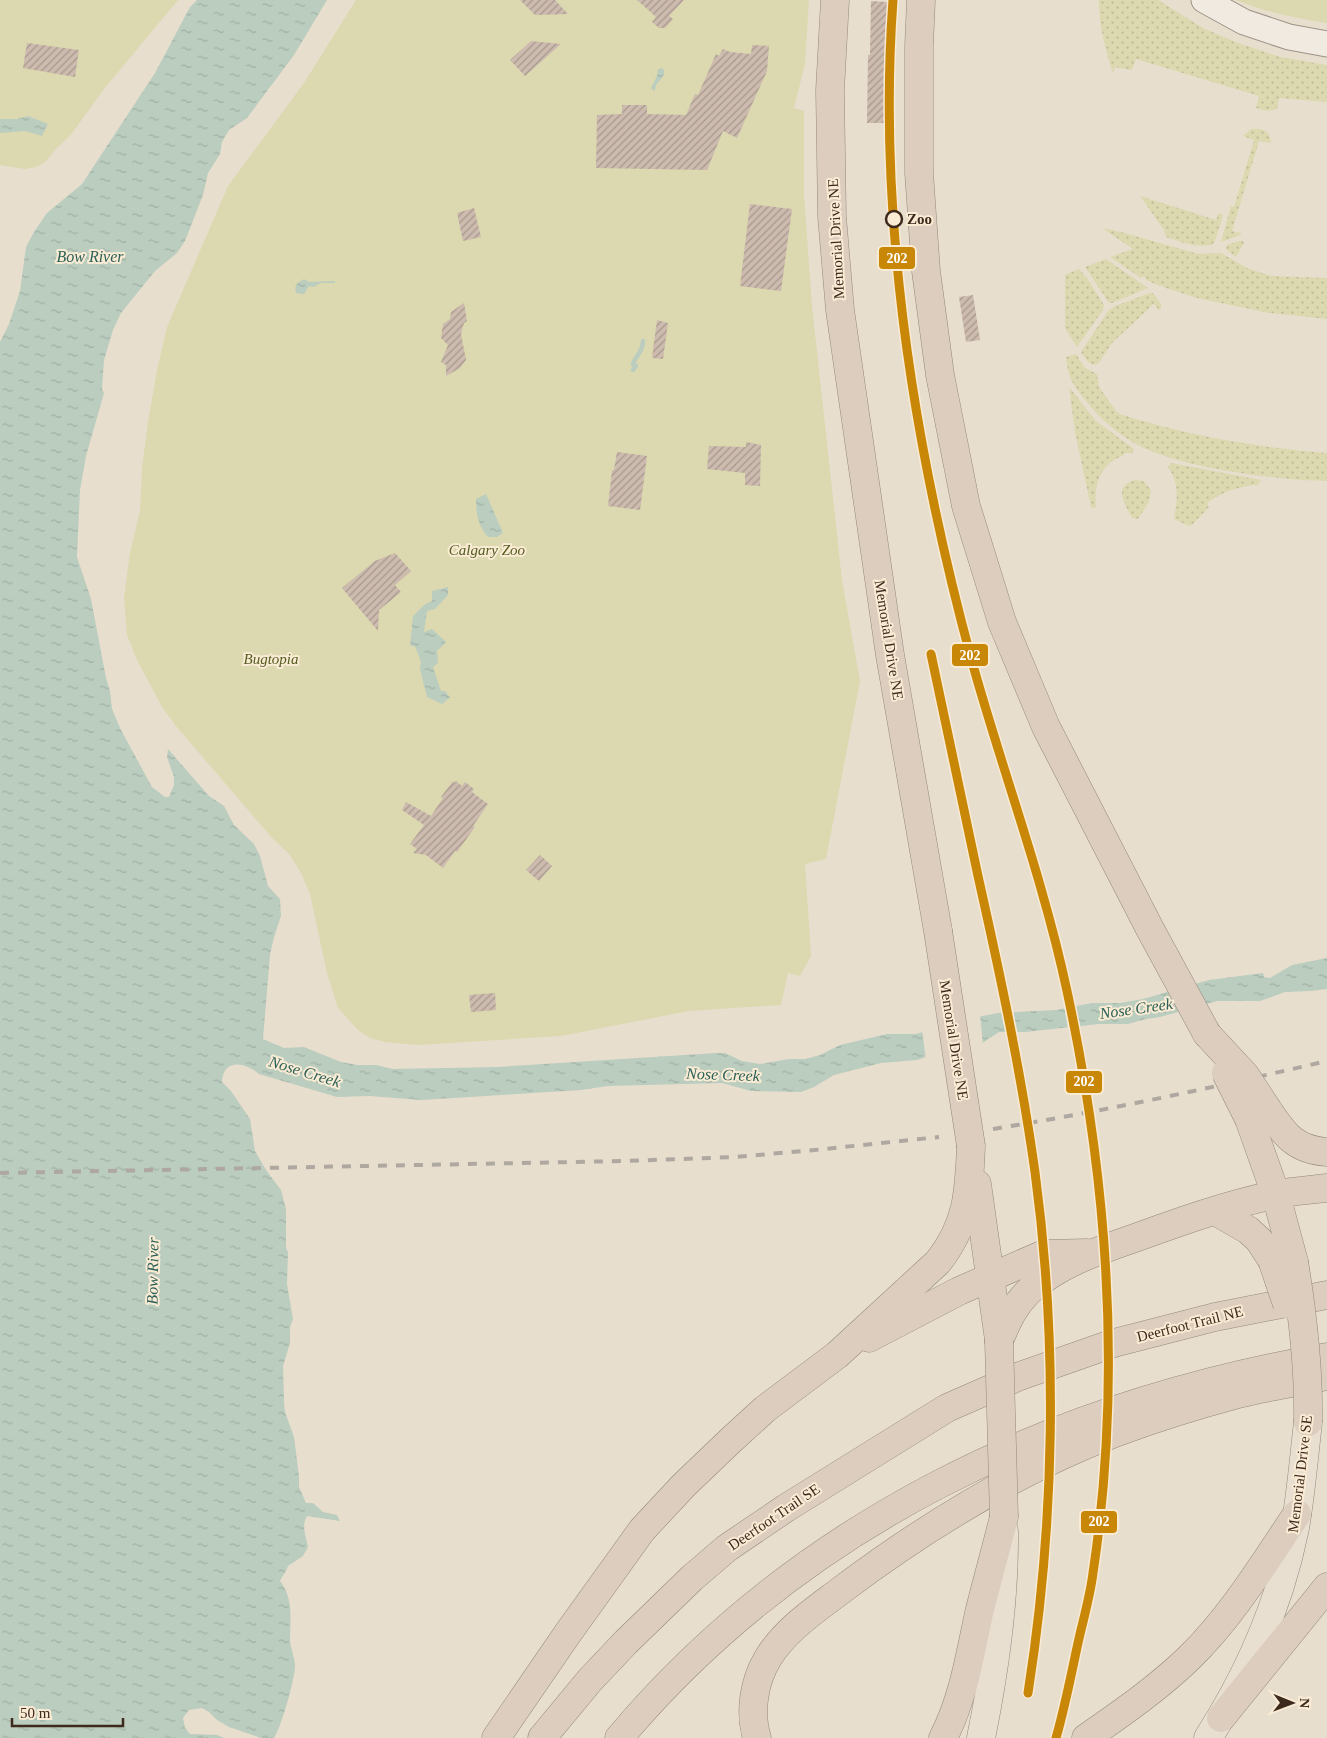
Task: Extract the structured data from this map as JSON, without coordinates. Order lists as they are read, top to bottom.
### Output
{
  "streets": {
    "highway": [
      "Memorial Drive NE",
      "Deerfoot Trail NE",
      "Memorial Drive SE",
      "Deerfoot Trail SE"
    ]
  },
  "crossings": [
    ["Deerfoot Trail NE", "Deerfoot Trail SE"]
  ],
  "water": ["Bow River", "Nose Creek"],
  "parks": ["Calgary Zoo", "Bugtopia"],
  "places": ["Zoo"],
  "lines": ["transit line 202"],
  "scale_bar": "50 m",
  "north": "right"
}
